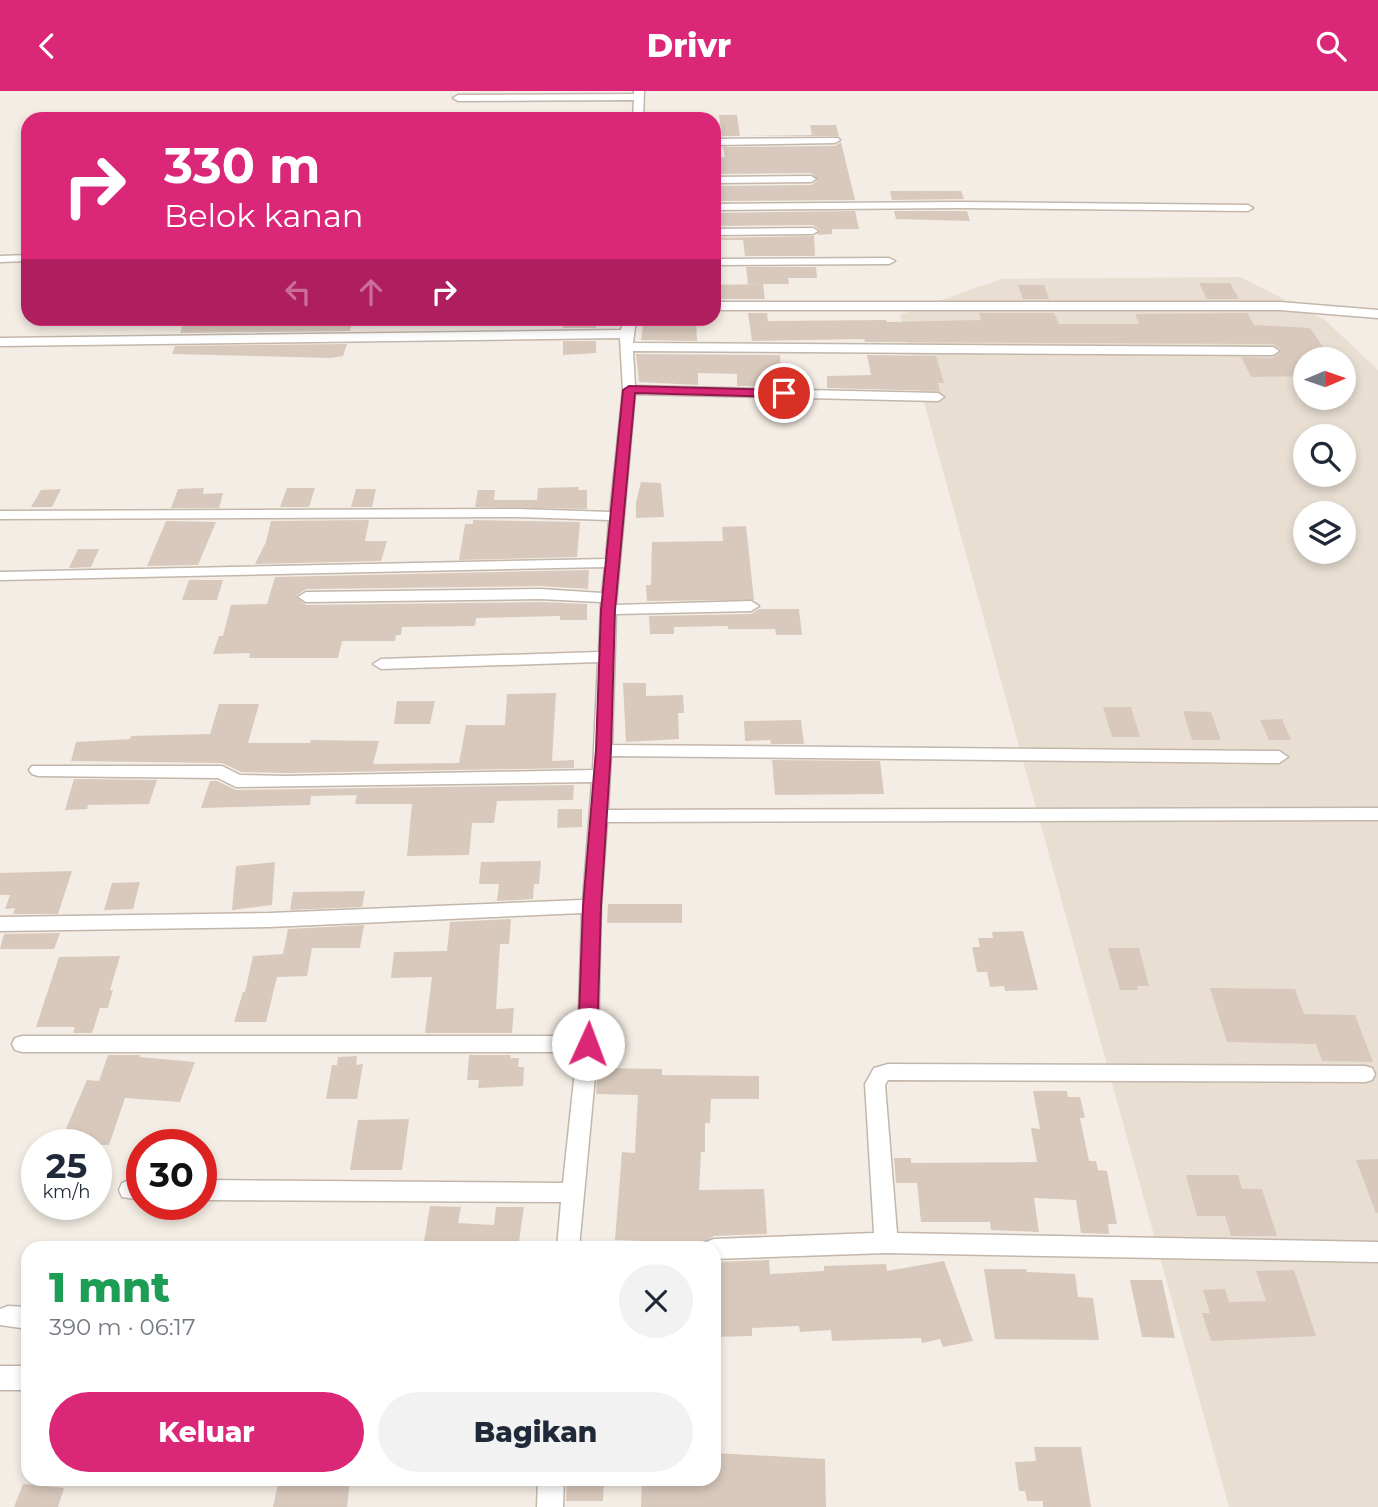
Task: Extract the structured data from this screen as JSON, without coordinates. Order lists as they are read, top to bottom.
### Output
{
  "north": "right",
  "page": {
    "header": "Drivr",
    "turn": ["330 m", "Belok kanan"],
    "speed": "25 km/h",
    "limit": "30",
    "heading": ["1 mnt", "390 m · 06:17"],
    "buttons": ["Keluar", "Bagikan"]
  }
}
